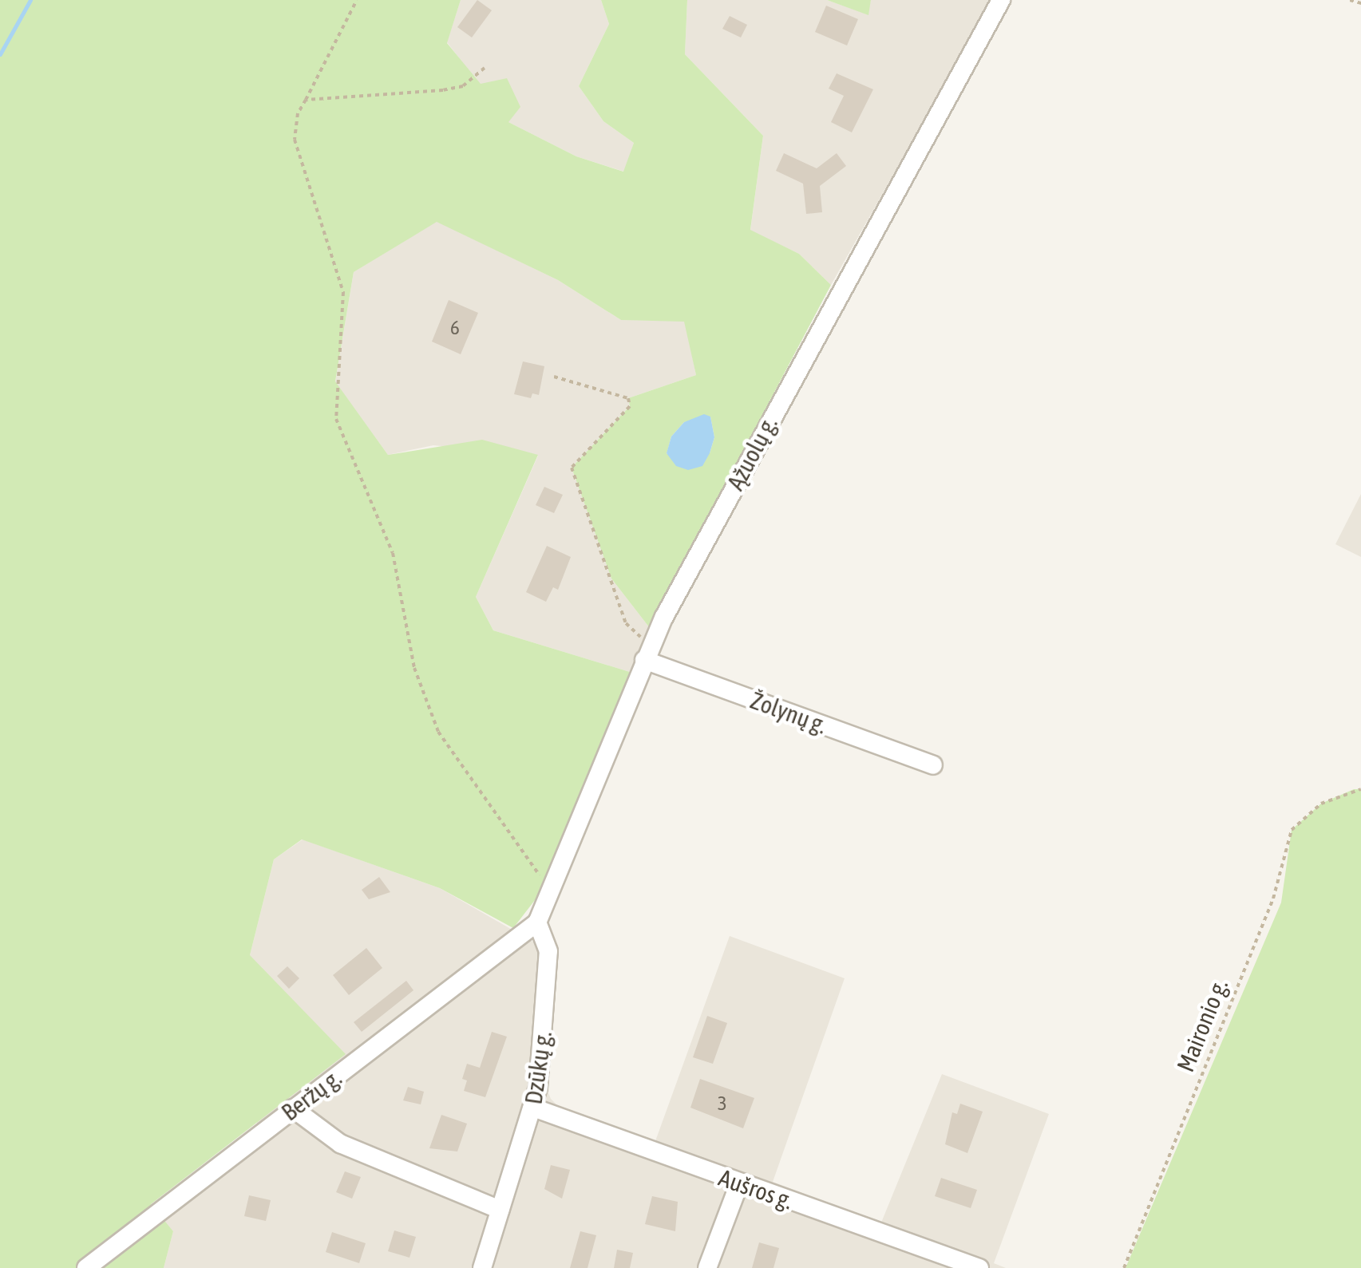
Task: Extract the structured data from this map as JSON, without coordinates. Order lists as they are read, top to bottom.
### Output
{
  "streets": {
    "street": [
      "Ąžuolų g.",
      "Žolynų g.",
      "Dzūkų g.",
      "Beržų g.",
      "Aušros g."
    ],
    "path": ["Maironio g."]
  },
  "crossings": [
    ["Ąžuolų g.", "Žolynų g."],
    ["Ąžuolų g.", "Dzūkų g."],
    ["Ąžuolų g.", "Beržų g."],
    ["Dzūkų g.", "Beržų g."],
    ["Dzūkų g.", "Aušros g."]
  ],
  "house_numbers": ["6", "3"]
}
